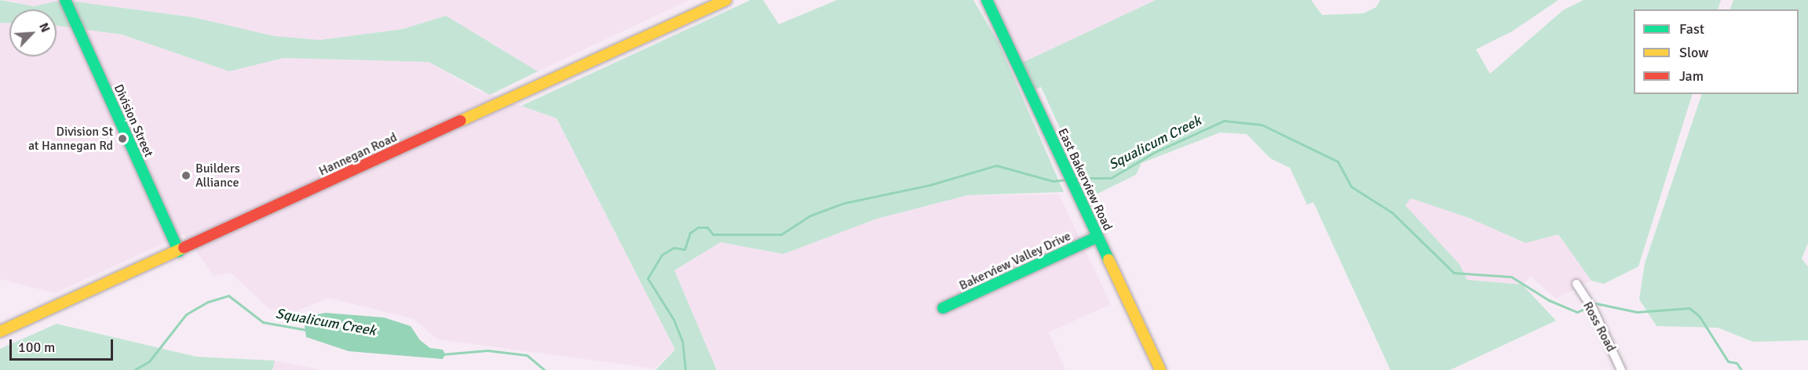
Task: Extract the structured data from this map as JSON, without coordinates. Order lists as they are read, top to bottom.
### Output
{
  "streets": {
    "street": [
      "Division Street",
      "Hannegan Road",
      "East Bakerview Road",
      "Bakerview Valley Drive",
      "Ross Road"
    ]
  },
  "crossings": [
    ["Division Street", "Hannegan Road"],
    ["East Bakerview Road", "Bakerview Valley Drive"]
  ],
  "water": ["Squalicum Creek"],
  "places": ["Division St at Hannegan Rd", "Builders Alliance"],
  "legend": ["Fast", "Slow", "Jam"],
  "scale_bar": "100 m",
  "north": "top right"
}
